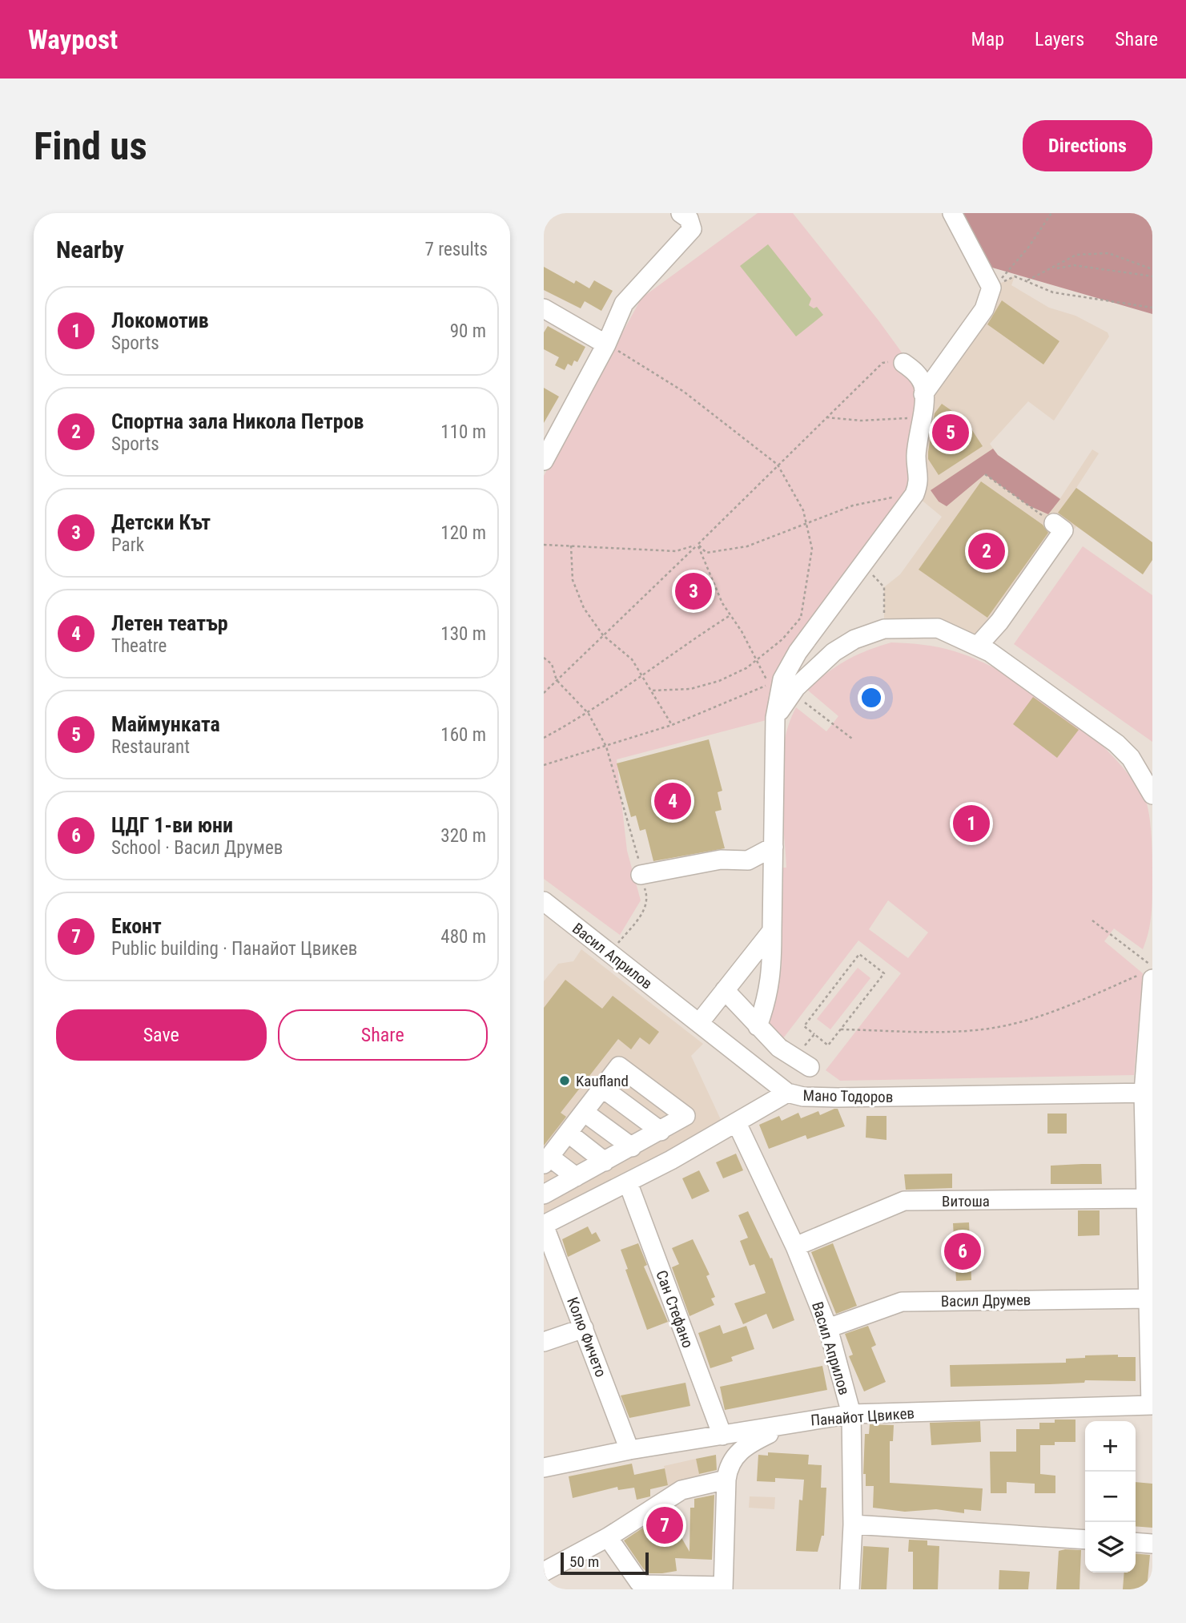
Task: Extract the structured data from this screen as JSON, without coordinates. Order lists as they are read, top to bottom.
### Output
{
  "streets": {
    "street": [
      "Васил Априлов",
      "Мано Тодоров",
      "Витоша",
      "Васил Друмев",
      "Сан Стефано",
      "Колю Фичето",
      "Панайот Цвикев"
    ]
  },
  "crossings": [
    ["Васил Априлов", "Мано Тодоров"],
    ["Васил Априлов", "Витоша"],
    ["Васил Априлов", "Васил Друмев"],
    ["Васил Априлов", "Панайот Цвикев"],
    ["Мано Тодоров", "Сан Стефано"],
    ["Мано Тодоров", "Колю Фичето"],
    ["Сан Стефано", "Панайот Цвикев"],
    ["Колю Фичето", "Панайот Цвикев"]
  ],
  "places": ["Kaufland"],
  "scale_bar": "50 m",
  "page": {
    "header": "Waypost",
    "nav": ["Map", "Layers", "Share"],
    "buttons": [
      "Directions",
      ["Save", "Share"]
    ],
    "title": "Find us",
    "heading": ["Nearby", "7 results"],
    "list": [
      {
        "mark": "1",
        "name": "Локомотив",
        "note": "Sports",
        "value": "90 m"
      },
      {
        "mark": "2",
        "name": "Спортна зала Никола Петров",
        "note": "Sports",
        "value": "110 m"
      },
      {
        "mark": "3",
        "name": "Детски Кът",
        "note": "Park",
        "value": "120 m"
      },
      {
        "mark": "4",
        "name": "Летен театър",
        "note": "Theatre",
        "value": "130 m"
      },
      {
        "mark": "5",
        "name": "Маймунката",
        "note": "Restaurant",
        "value": "160 m"
      },
      {
        "mark": "6",
        "name": "ЦДГ 1-ви юни",
        "note": "School · Васил Друмев",
        "value": "320 m"
      },
      {
        "mark": "7",
        "name": "Еконт",
        "note": "Public building · Панайот Цвикев",
        "value": "480 m"
      }
    ],
    "pins": [
      "5",
      "2",
      "3",
      "4",
      "1",
      "6",
      "7"
    ],
    "map_buttons": ["+", "−"],
    "scale": "50 m"
  }
}
